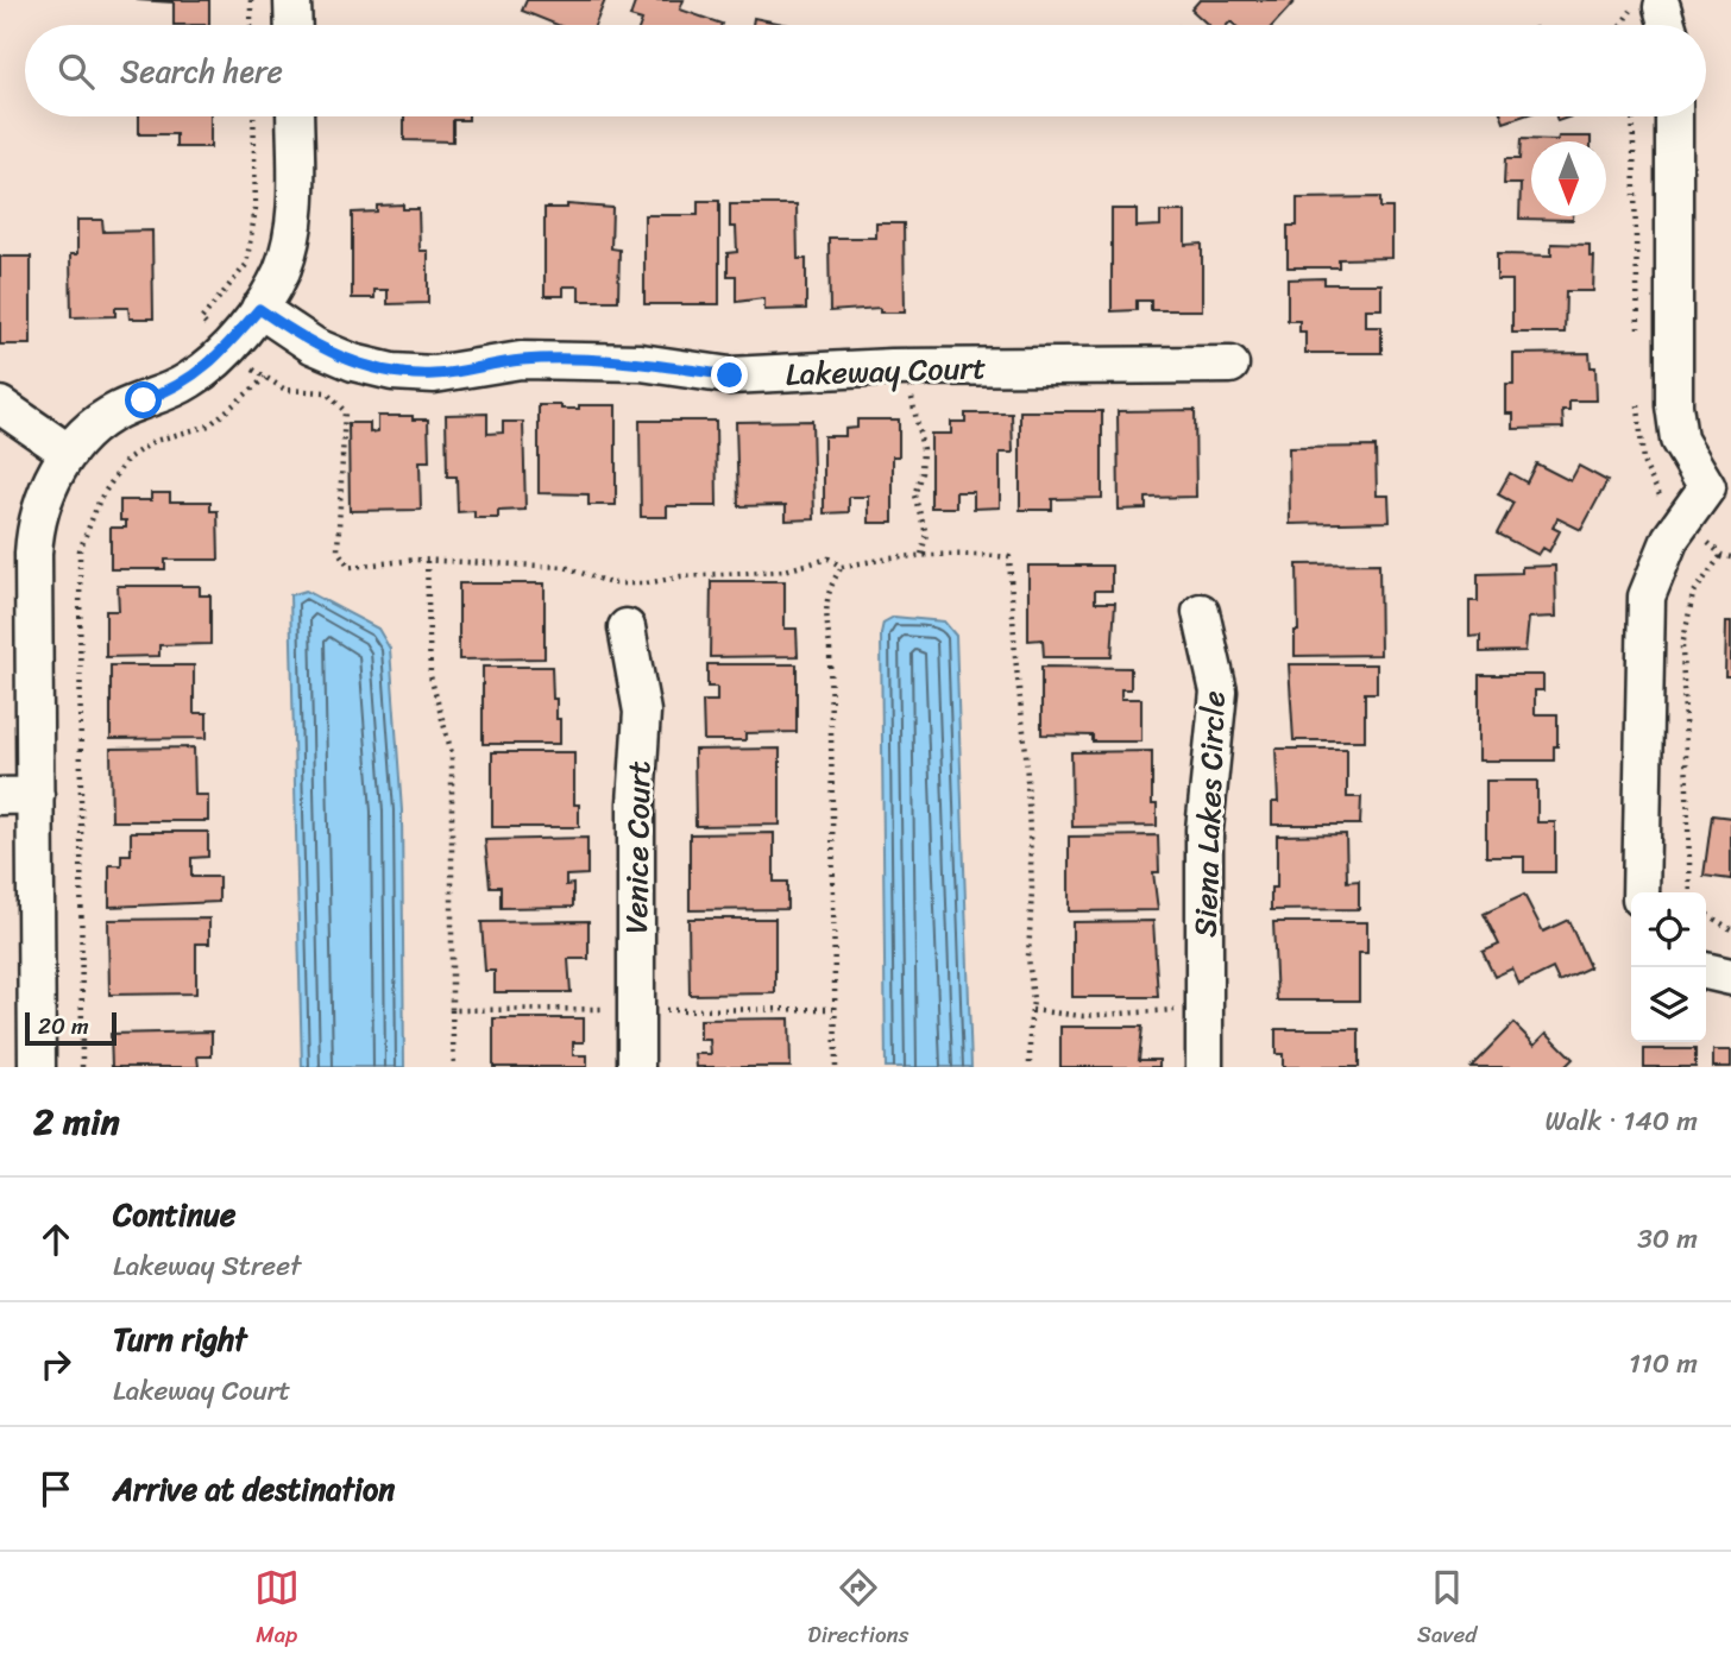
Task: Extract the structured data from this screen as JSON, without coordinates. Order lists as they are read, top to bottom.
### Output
{
  "streets": {
    "street": ["Lakeway Court", "Siena Lakes Circle", "Venice Court"]
  },
  "scale_bar": "20 m",
  "north": "bottom",
  "page": {
    "search": "Search here",
    "scale": "20 m",
    "heading": ["2 min", "Walk · 140 m"],
    "list": [
      ["Continue", "Lakeway Street", "30 m"],
      ["Turn right", "Lakeway Court", "110 m"],
      "Arrive at destination"
    ],
    "nav": ["Map", "Directions", "Saved"]
  }
}
